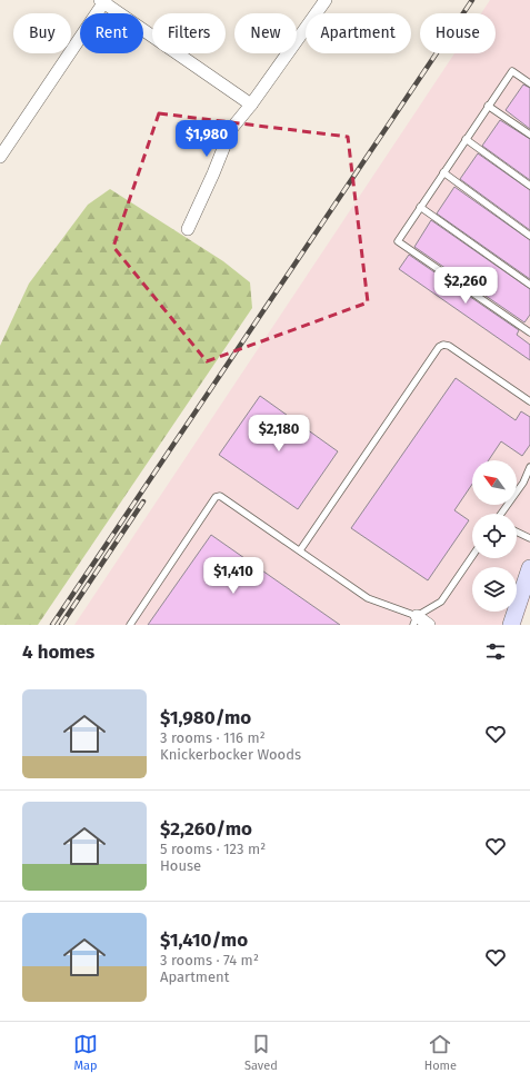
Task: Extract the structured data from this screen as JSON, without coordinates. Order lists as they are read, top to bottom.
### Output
{
  "north": "top left",
  "page": {
    "chip": [
      "Buy",
      "Rent",
      "Filters",
      "New",
      "Apartment",
      "House"
    ],
    "price": [
      "$1,980",
      "$2,260",
      "$2,180",
      "$1,410"
    ],
    "heading": "4 homes",
    "list": [
      {
        "name": "$1,980/mo",
        "note": "3 rooms · 116 m² · Knickerbocker Woods"
      },
      {
        "name": "$2,260/mo",
        "note": "5 rooms · 123 m² · House"
      },
      {
        "name": "$1,410/mo",
        "note": "3 rooms · 74 m² · Apartment"
      }
    ],
    "tabs": ["Map", "Saved", "Home"]
  }
}
